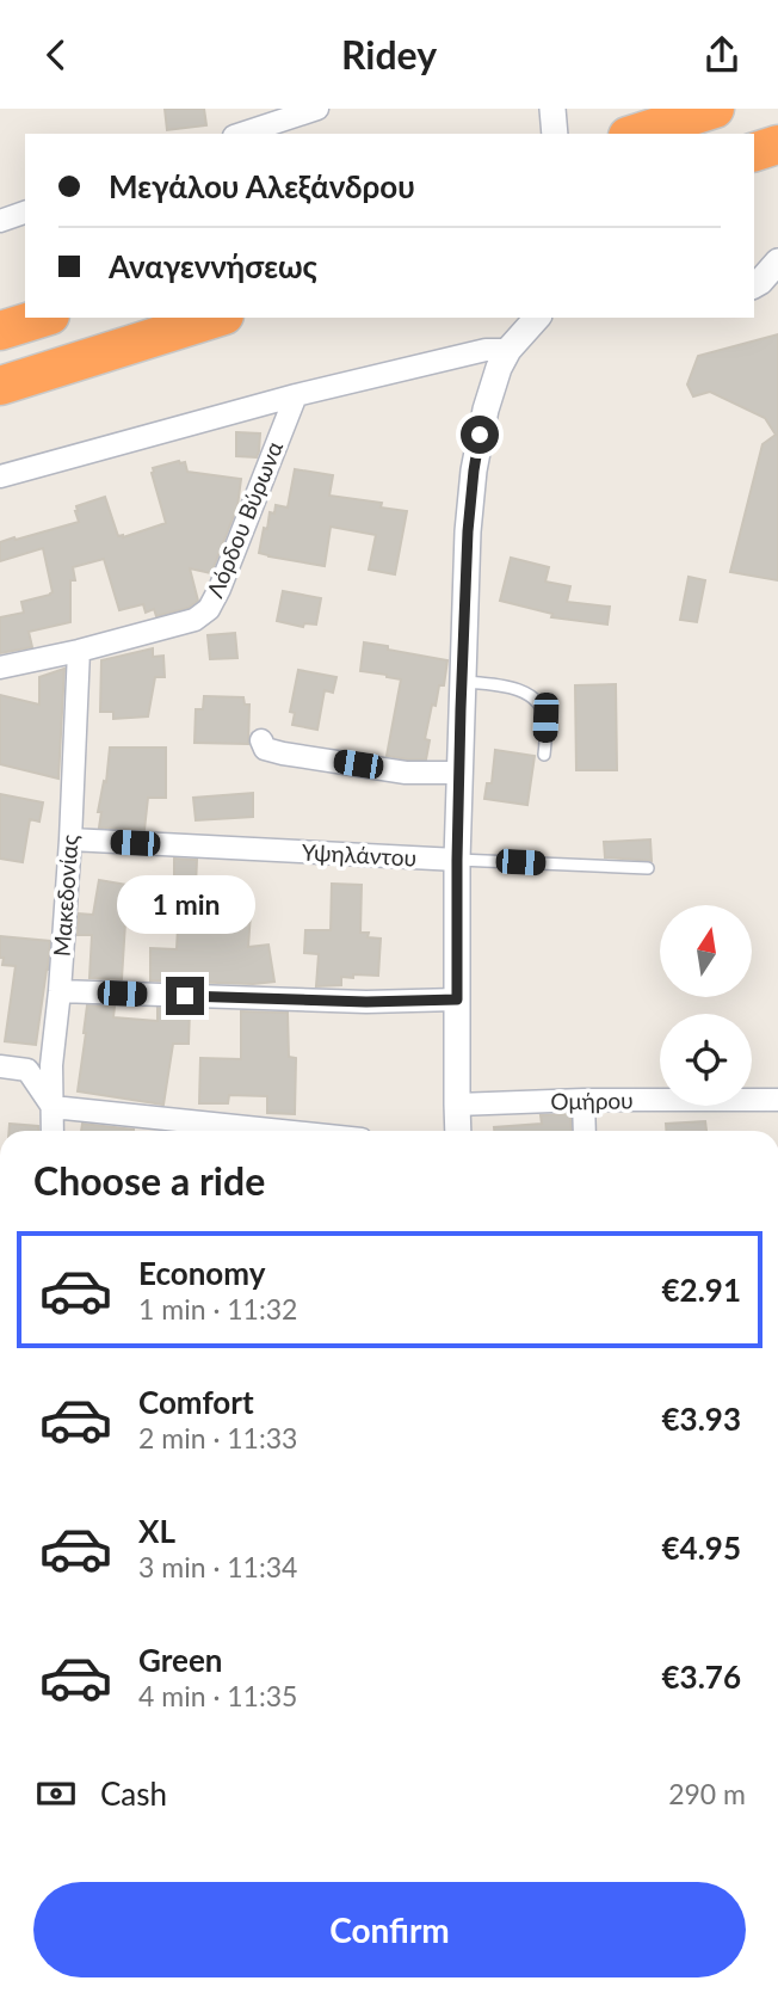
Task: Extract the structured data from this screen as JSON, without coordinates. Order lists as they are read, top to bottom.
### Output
{
  "streets": {
    "street": [
      "Λόρδου Βύρωνα",
      "Υψηλάντου",
      "Μακεδονίας",
      "Ομήρου"
    ]
  },
  "crossings": [
    ["Λόρδου Βύρωνα", "Μακεδονίας"],
    ["Υψηλάντου", "Μακεδονίας"]
  ],
  "north": "top",
  "page": {
    "header": "Ridey",
    "banner": ["Μεγάλου Αλεξάνδρου", "Αναγεννήσεως"],
    "bubble": "1 min",
    "heading": "Choose a ride",
    "list": [
      {
        "name": "Economy",
        "note": "1 min · 11:32",
        "value": "€2.91"
      },
      {
        "name": "Comfort",
        "note": "2 min · 11:33",
        "value": "€3.93"
      },
      {
        "name": "XL",
        "note": "3 min · 11:34",
        "value": "€4.95"
      },
      {
        "name": "Green",
        "note": "4 min · 11:35",
        "value": "€3.76"
      }
    ],
    "pay": ["Cash", "290 m"],
    "buttons": "Confirm"
  }
}
